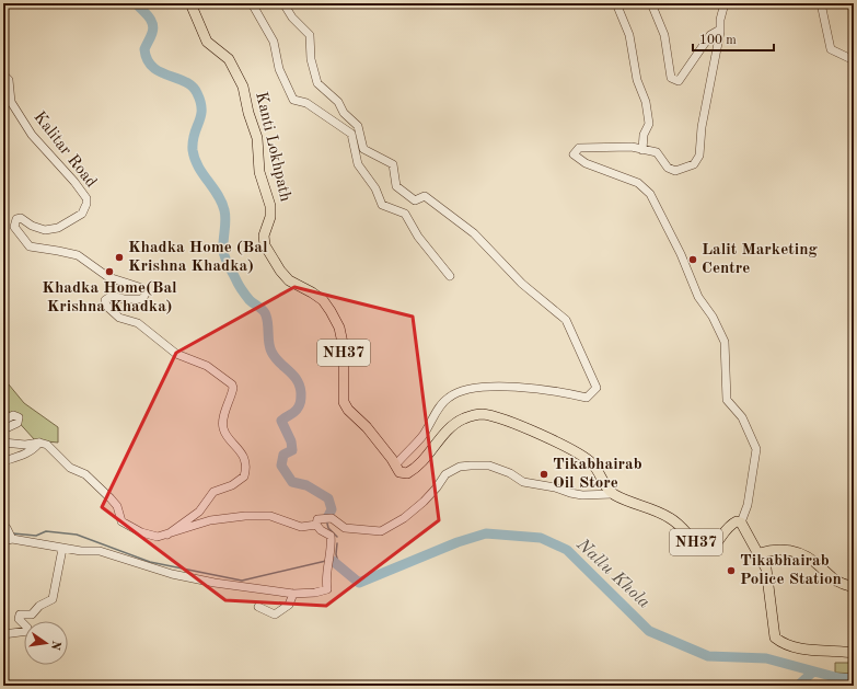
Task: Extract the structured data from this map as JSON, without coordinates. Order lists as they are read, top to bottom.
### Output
{
  "streets": {
    "main road": ["Kanti Lokhpath", "NH37"],
    "street": ["Kalitar Road"]
  },
  "water": ["Nallu Khola"],
  "places": [
    "Khadka Home (Bal Krishna Khadka)",
    "Lalit Marketing Centre",
    "Khadka Home(Bal Krishna Khadka)",
    "Tikabhairab Oil Store",
    "Tikabhairab Police Station"
  ],
  "scale_bar": "100 m",
  "north": "right"
}
